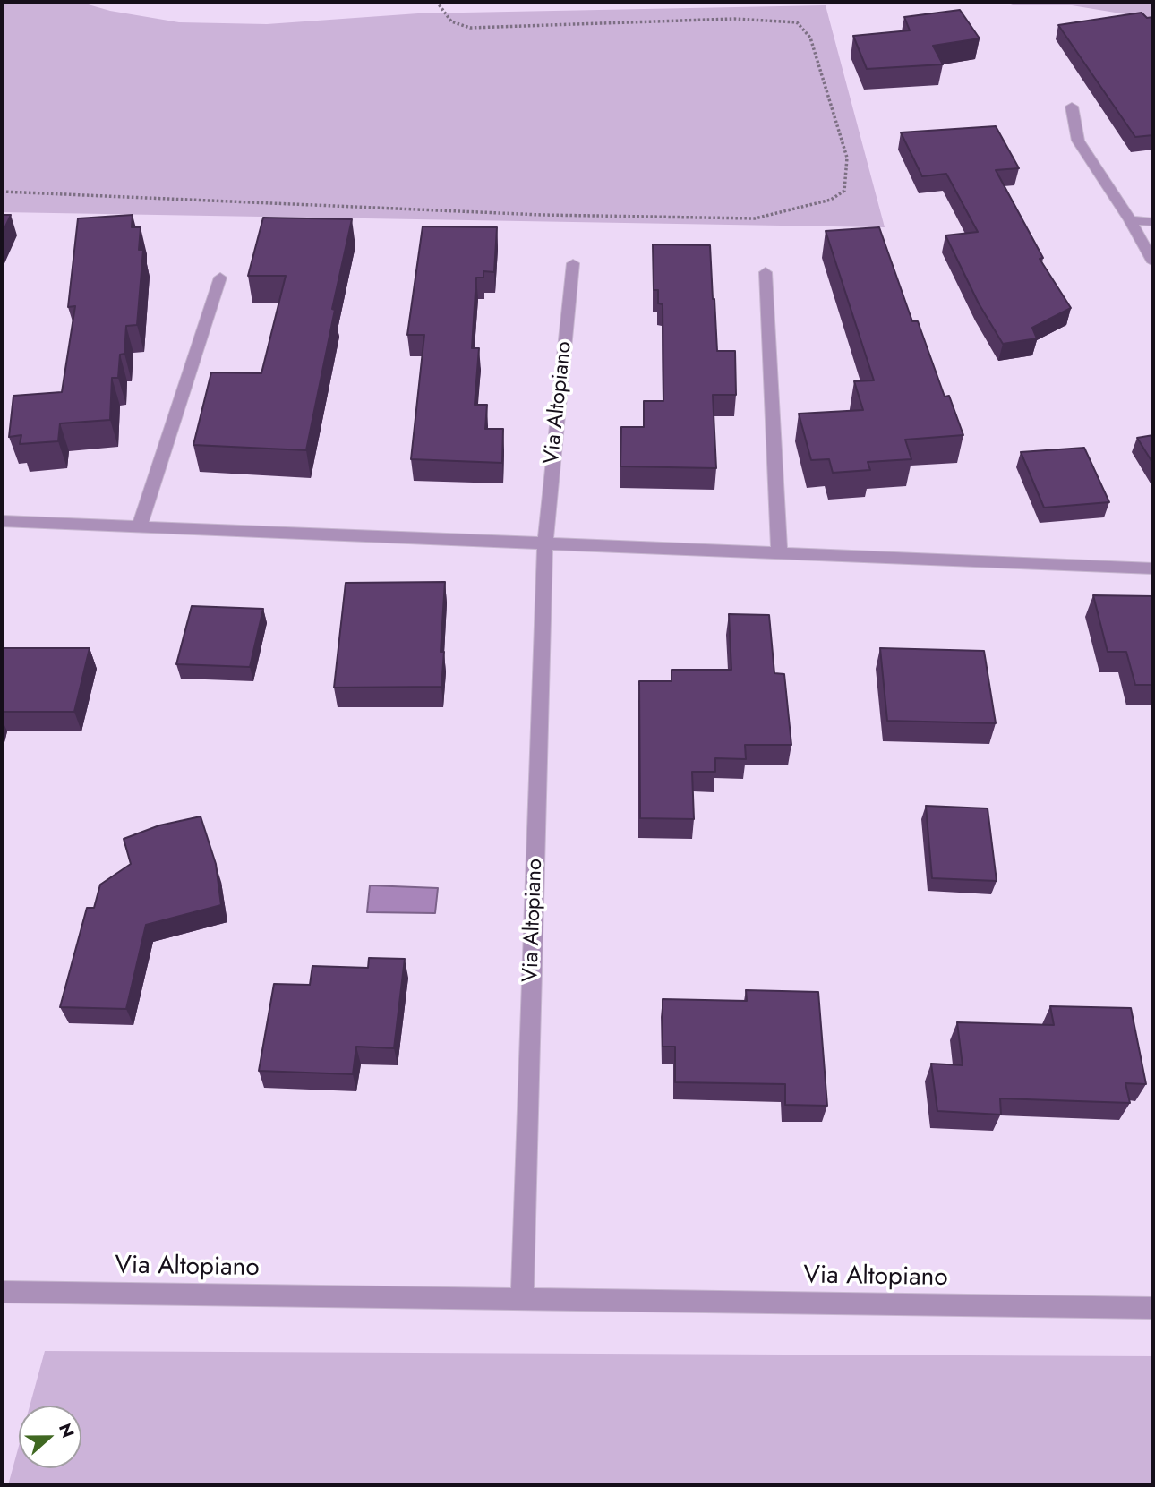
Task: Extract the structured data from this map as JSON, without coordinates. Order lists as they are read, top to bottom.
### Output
{
  "streets": {
    "street": ["Via Altopiano"]
  },
  "north": "right"
}
